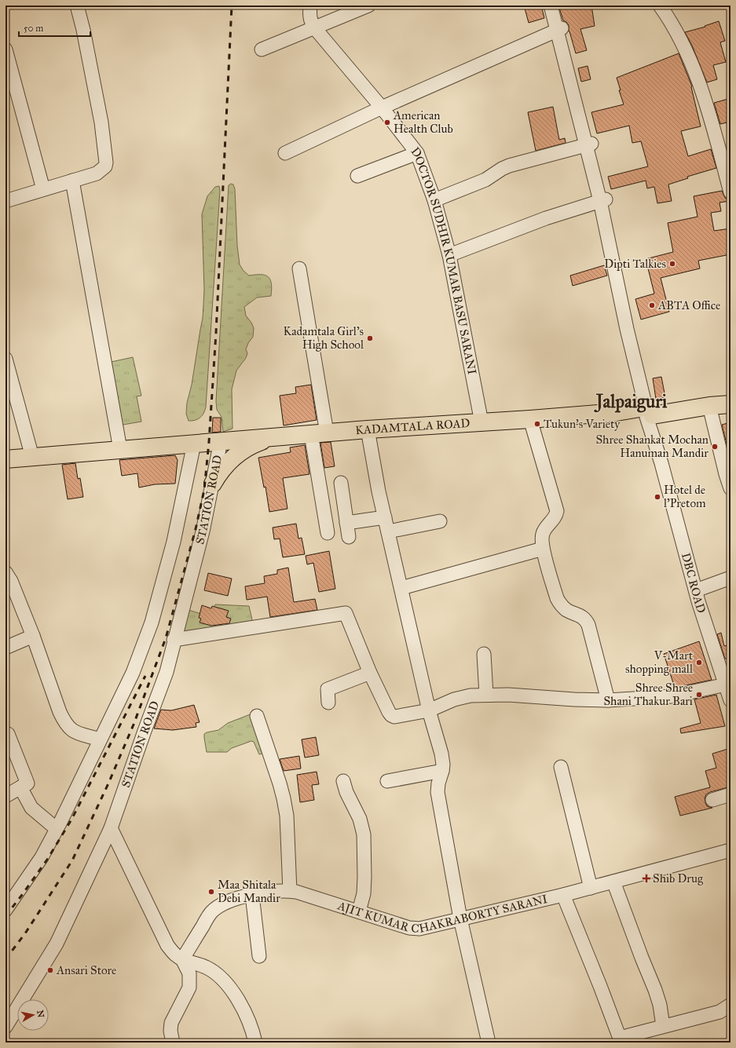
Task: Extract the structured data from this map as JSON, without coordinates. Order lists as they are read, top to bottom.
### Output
{
  "streets": {
    "main road": ["KADAMTALA ROAD"],
    "street": [
      "DOCTOR SUDHIR KUMAR BASU SARANI",
      "STATION ROAD",
      "DBC ROAD",
      "AJIT KUMAR CHAKRABORTY SARANI"
    ]
  },
  "crossings": [
    ["DOCTOR SUDHIR KUMAR BASU SARANI", "KADAMTALA ROAD"],
    ["KADAMTALA ROAD", "STATION ROAD"],
    ["KADAMTALA ROAD", "DBC ROAD"]
  ],
  "districts": ["Jalpaiguri"],
  "places": {
    "other": [
      "American Health Club",
      "Dipti Talkies",
      "ABTA Office",
      "Kadamtala Girl's High School",
      "Tukun's Variety",
      "Shree Shankat Mochan Hanuman Mandir",
      "Hotel de l'Pretom",
      "V-Mart shopping mall",
      "Shree Shree Shani Thakur Bari",
      "Maa Shitala Debi Mandir",
      "Ansari Store"
    ],
    "health": ["Shib Drug"]
  },
  "scale_bar": "50 m",
  "north": "right"
}
